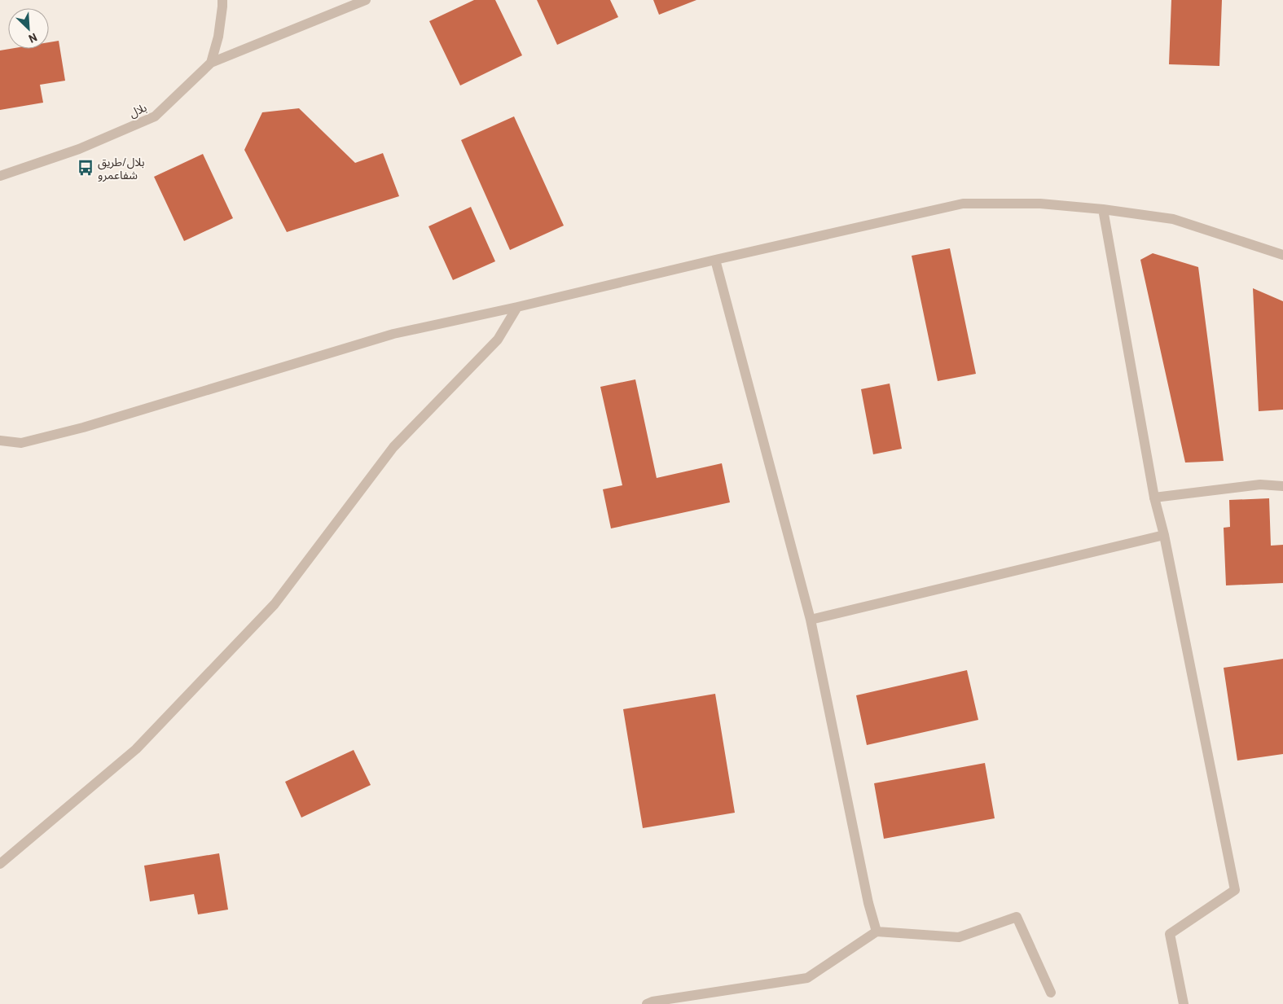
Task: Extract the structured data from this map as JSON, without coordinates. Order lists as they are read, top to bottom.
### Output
{
  "streets": {
    "street": ["بلال"]
  },
  "places": {
    "bus stop": ["بلال/طريق شفاعمرو"]
  },
  "north": "bottom right"
}
